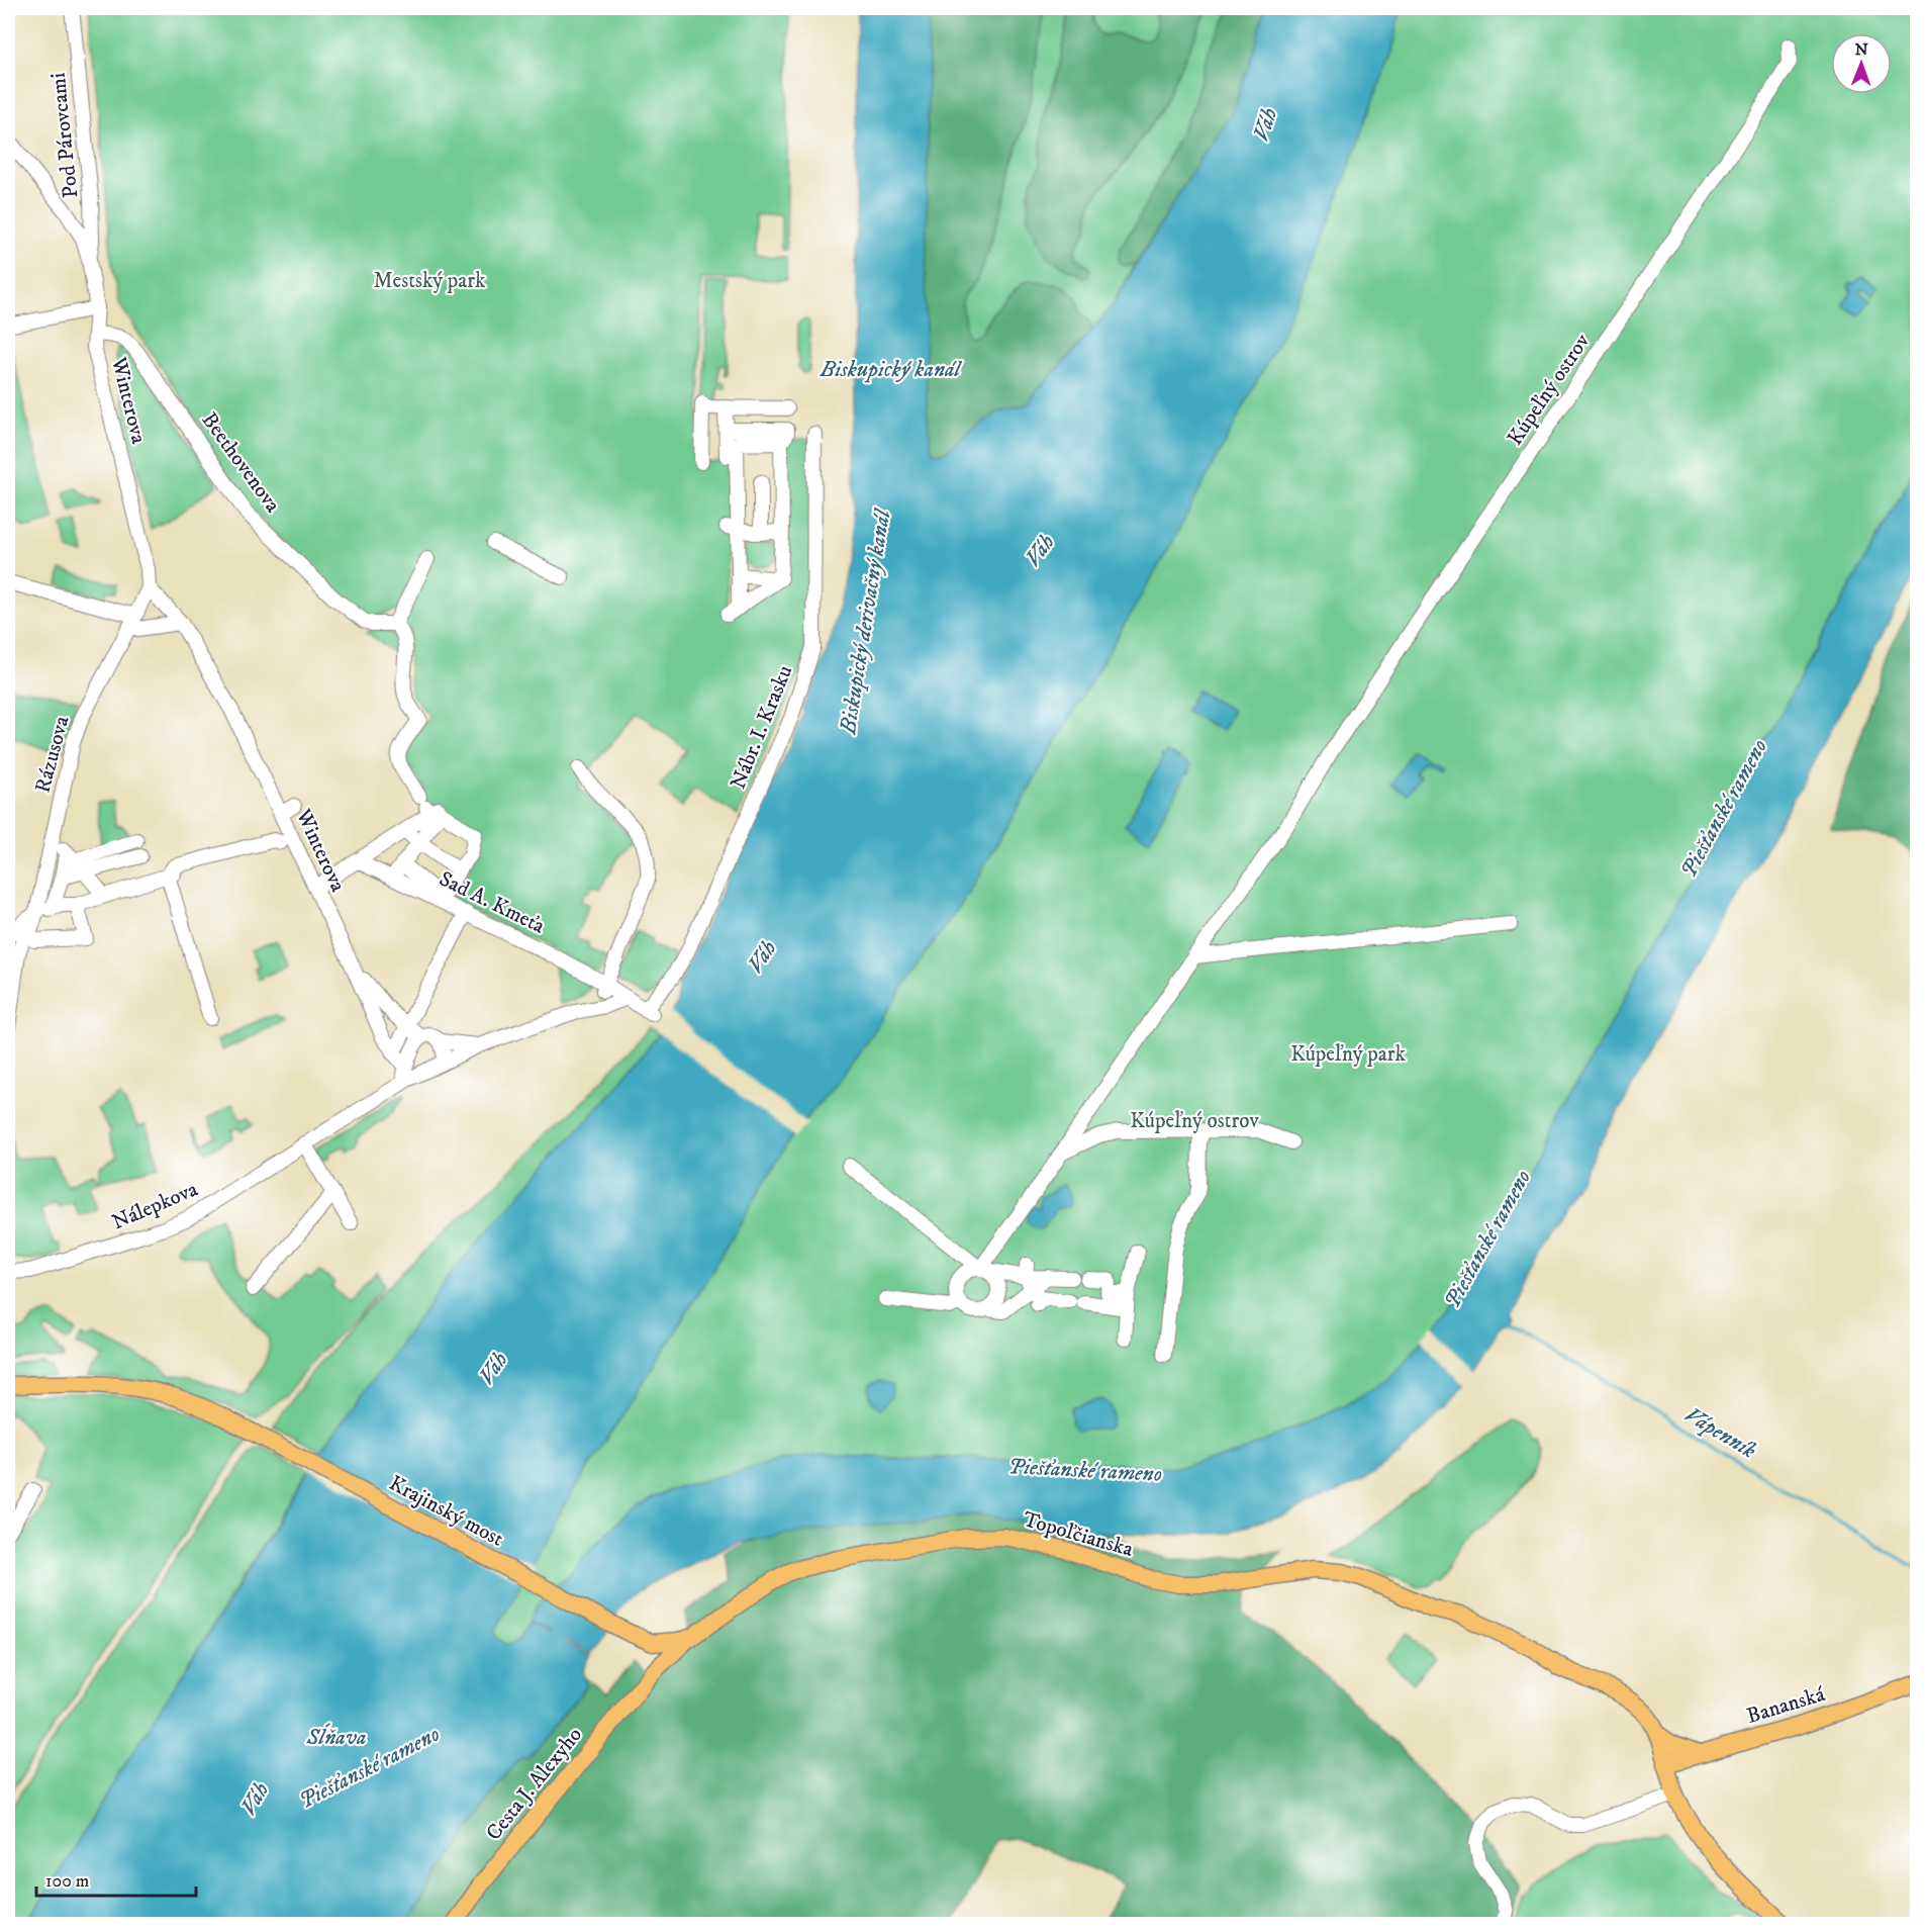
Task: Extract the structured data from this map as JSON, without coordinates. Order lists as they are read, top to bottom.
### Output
{
  "streets": {
    "main road": [
      "Krajinský most",
      "Topoľčianska",
      "Bananská",
      "Cesta J. Alexyho"
    ],
    "street": [
      "Pod Párovcami",
      "Kúpeľný ostrov",
      "Winterova",
      "Beethovenova",
      "Nábr. I. Krasku",
      "Rázusova",
      "Sad A. Kmeťa",
      "Nálepkova"
    ]
  },
  "crossings": [
    ["Pod Párovcami", "Winterova"],
    ["Winterova", "Beethovenova"],
    ["Winterova", "Sad A. Kmeťa"],
    ["Winterova", "Nálepkova"],
    ["Nábr. I. Krasku", "Sad A. Kmeťa"],
    ["Krajinský most", "Topoľčianska"],
    ["Topoľčianska", "Bananská"],
    ["Topoľčianska", "Cesta J. Alexyho"]
  ],
  "water": [
    "Váh",
    "Biskupický kanál",
    "Biskupický derivačný kanál",
    "Piešťanské rameno",
    "Vápenník",
    "Sĺňava"
  ],
  "parks": ["Mestský park", "Kúpeľný park", "Kúpeľný ostrov"],
  "scale_bar": "100 m",
  "north": "top"
}
